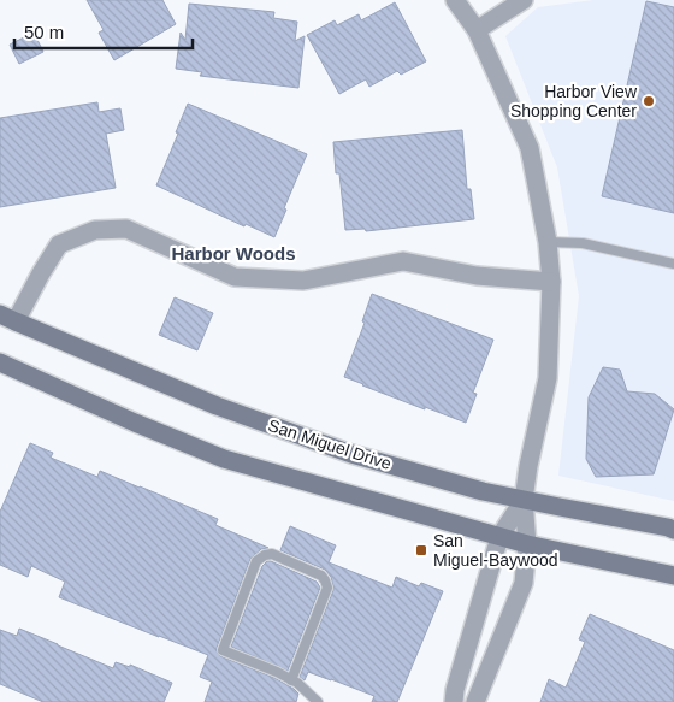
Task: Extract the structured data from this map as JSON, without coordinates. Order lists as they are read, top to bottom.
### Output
{
  "streets": {
    "main road": ["San Miguel Drive"]
  },
  "districts": ["Harbor Woods"],
  "places": {
    "other": ["Harbor View Shopping Center"],
    "transit": ["San Miguel-Baywood"]
  },
  "scale_bar": "50 m"
}
